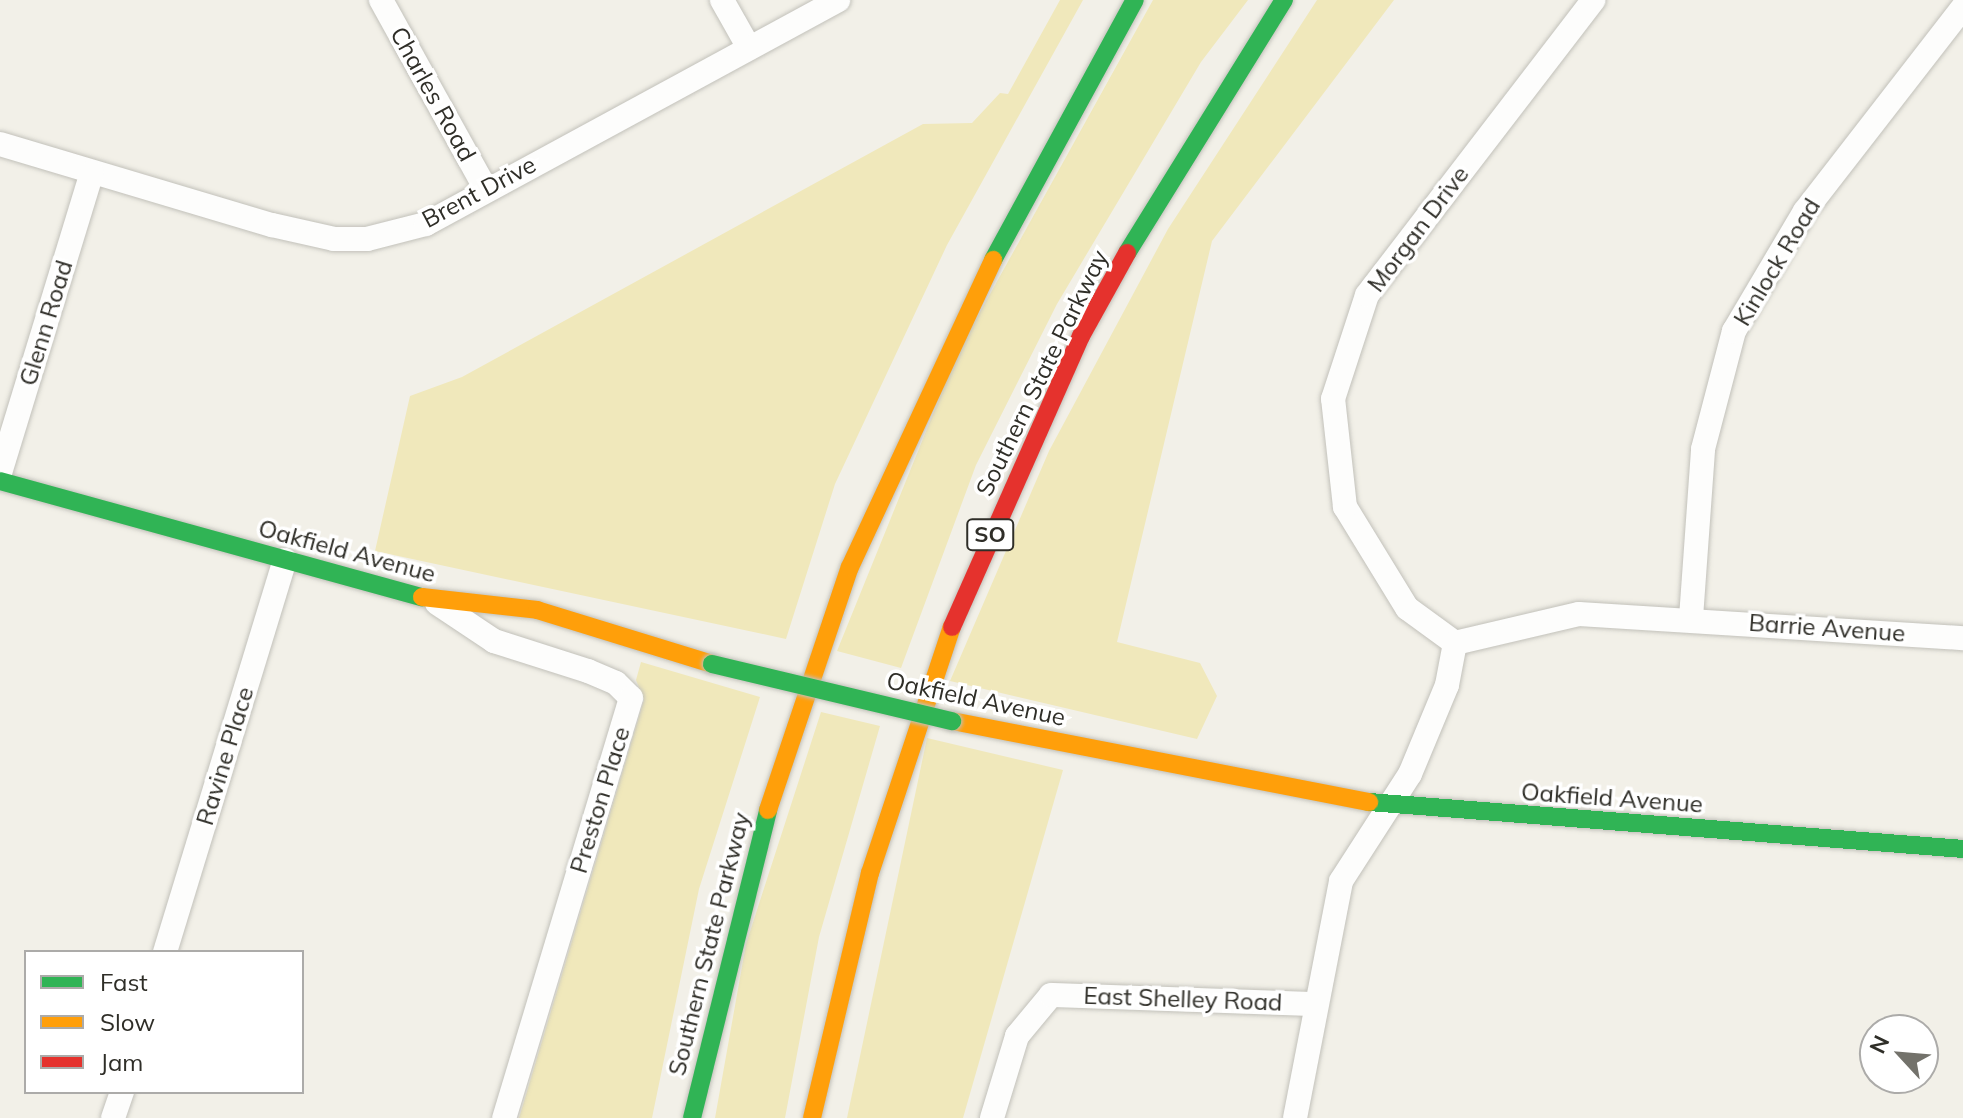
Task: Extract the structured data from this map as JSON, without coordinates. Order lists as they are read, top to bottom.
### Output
{
  "streets": {
    "main road": ["Southern State Parkway", "SO", "Oakfield Avenue"],
    "street": [
      "Charles Road",
      "Brent Drive",
      "Morgan Drive",
      "Kinlock Road",
      "Glenn Road",
      "Barrie Avenue",
      "Ravine Place",
      "Preston Place",
      "East Shelley Road"
    ]
  },
  "crossings": [
    ["Charles Road", "Brent Drive"],
    ["Brent Drive", "Glenn Road"],
    ["Kinlock Road", "Barrie Avenue"],
    ["Oakfield Avenue", "Ravine Place"],
    ["Oakfield Avenue", "Preston Place"]
  ],
  "legend": ["Fast", "Slow", "Jam"],
  "north": "top left"
}
